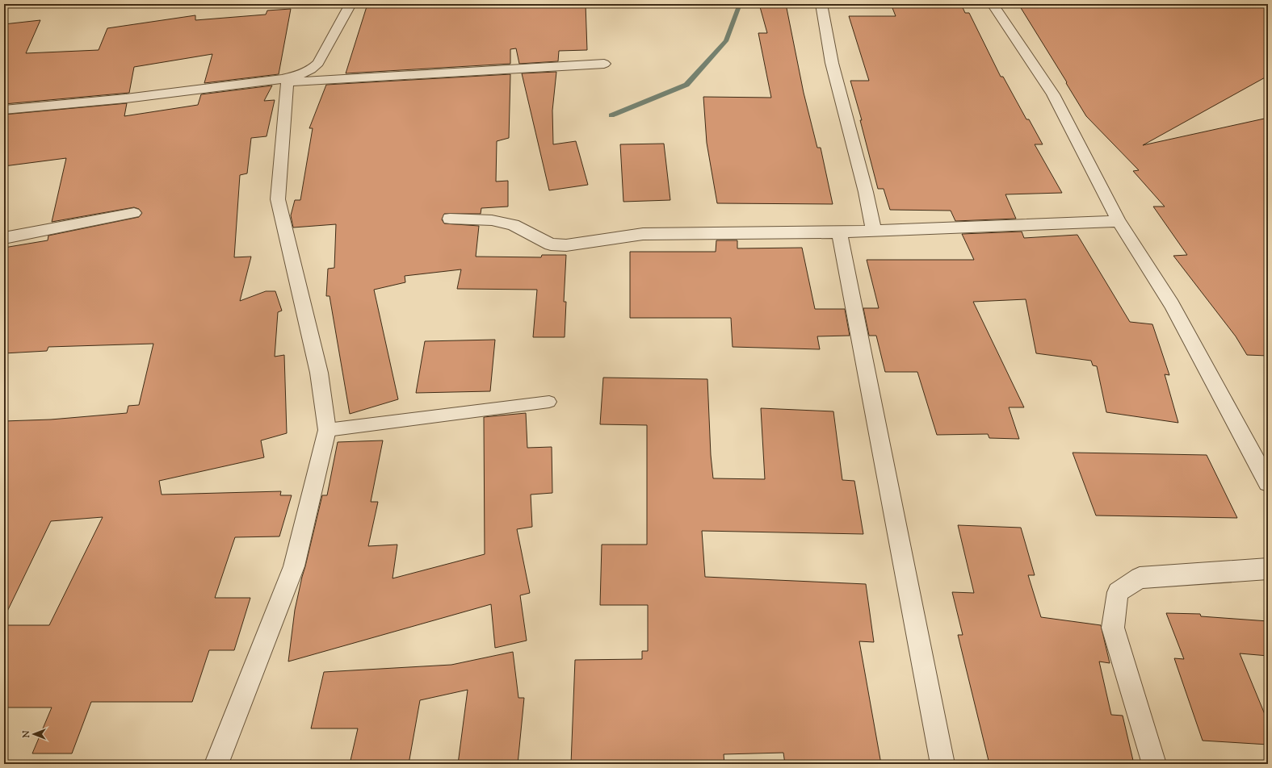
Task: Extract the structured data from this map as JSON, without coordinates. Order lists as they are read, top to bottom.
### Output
{
  "north": "left"
}
